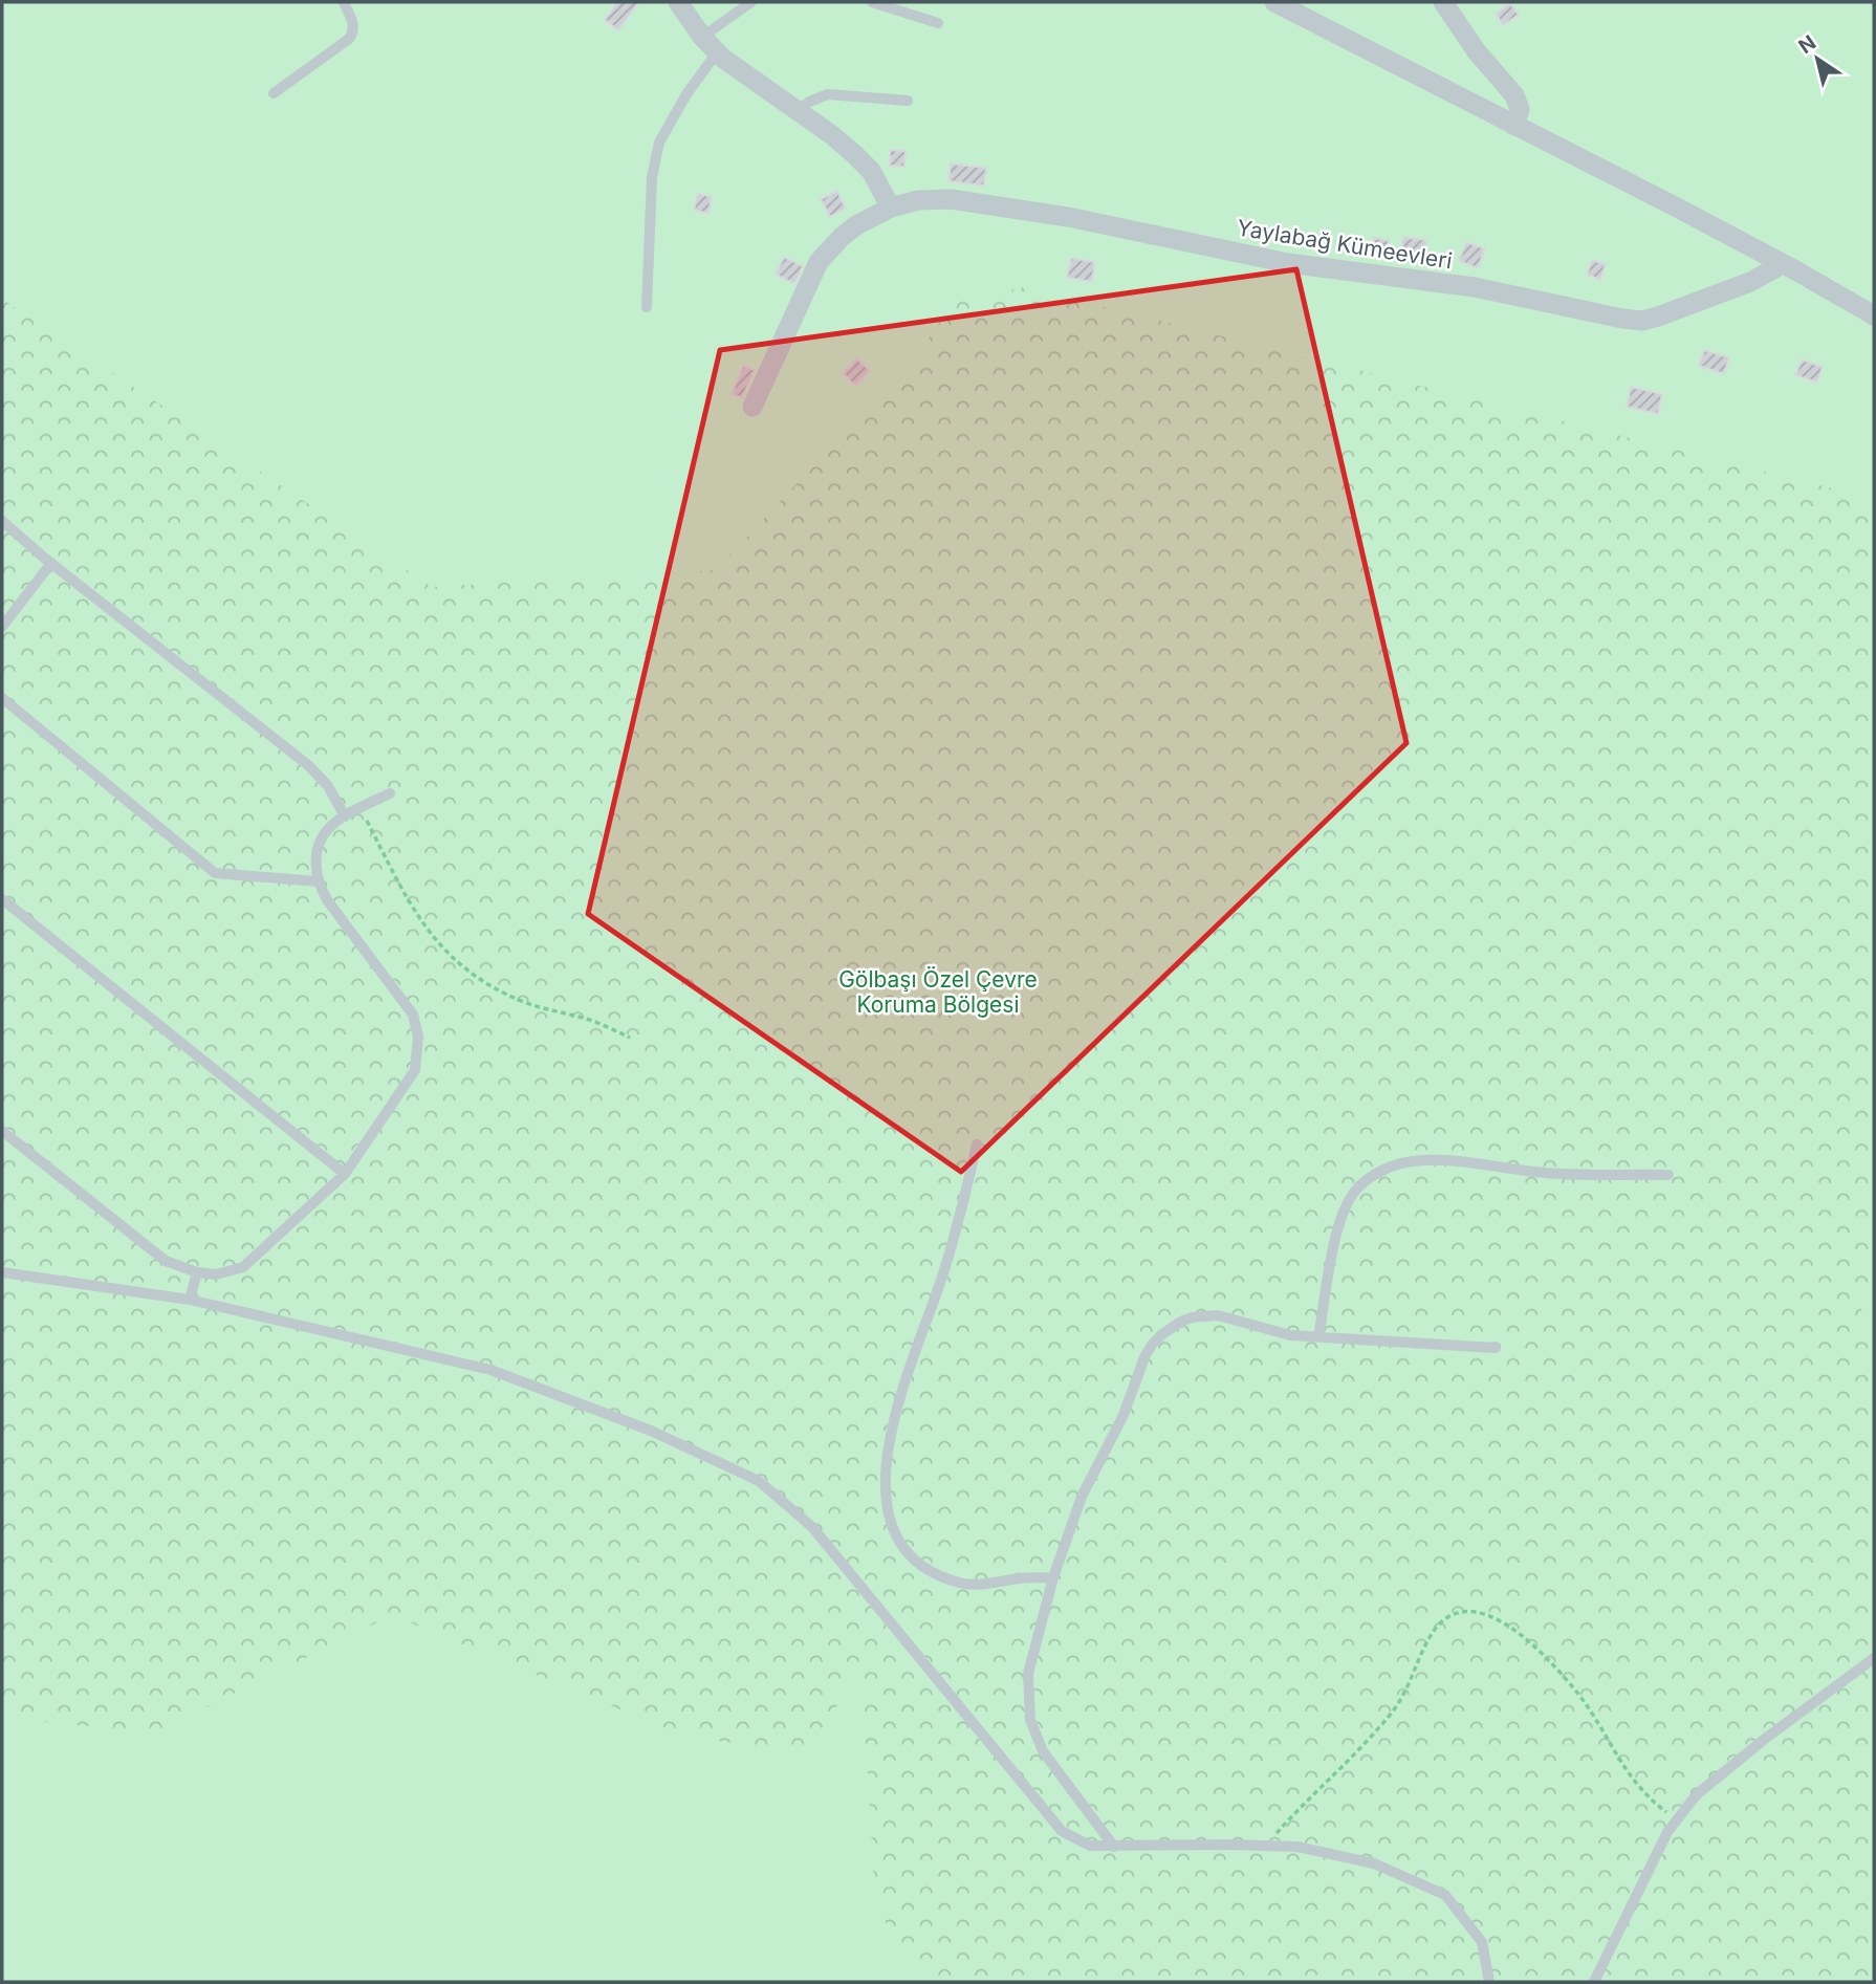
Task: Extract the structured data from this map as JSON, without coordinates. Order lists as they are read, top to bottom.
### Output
{
  "streets": {
    "street": ["Yaylabağ Kümeevleri"]
  },
  "parks": ["Gölbaşı Özel Çevre Koruma Bölgesi"],
  "north": "top left"
}
